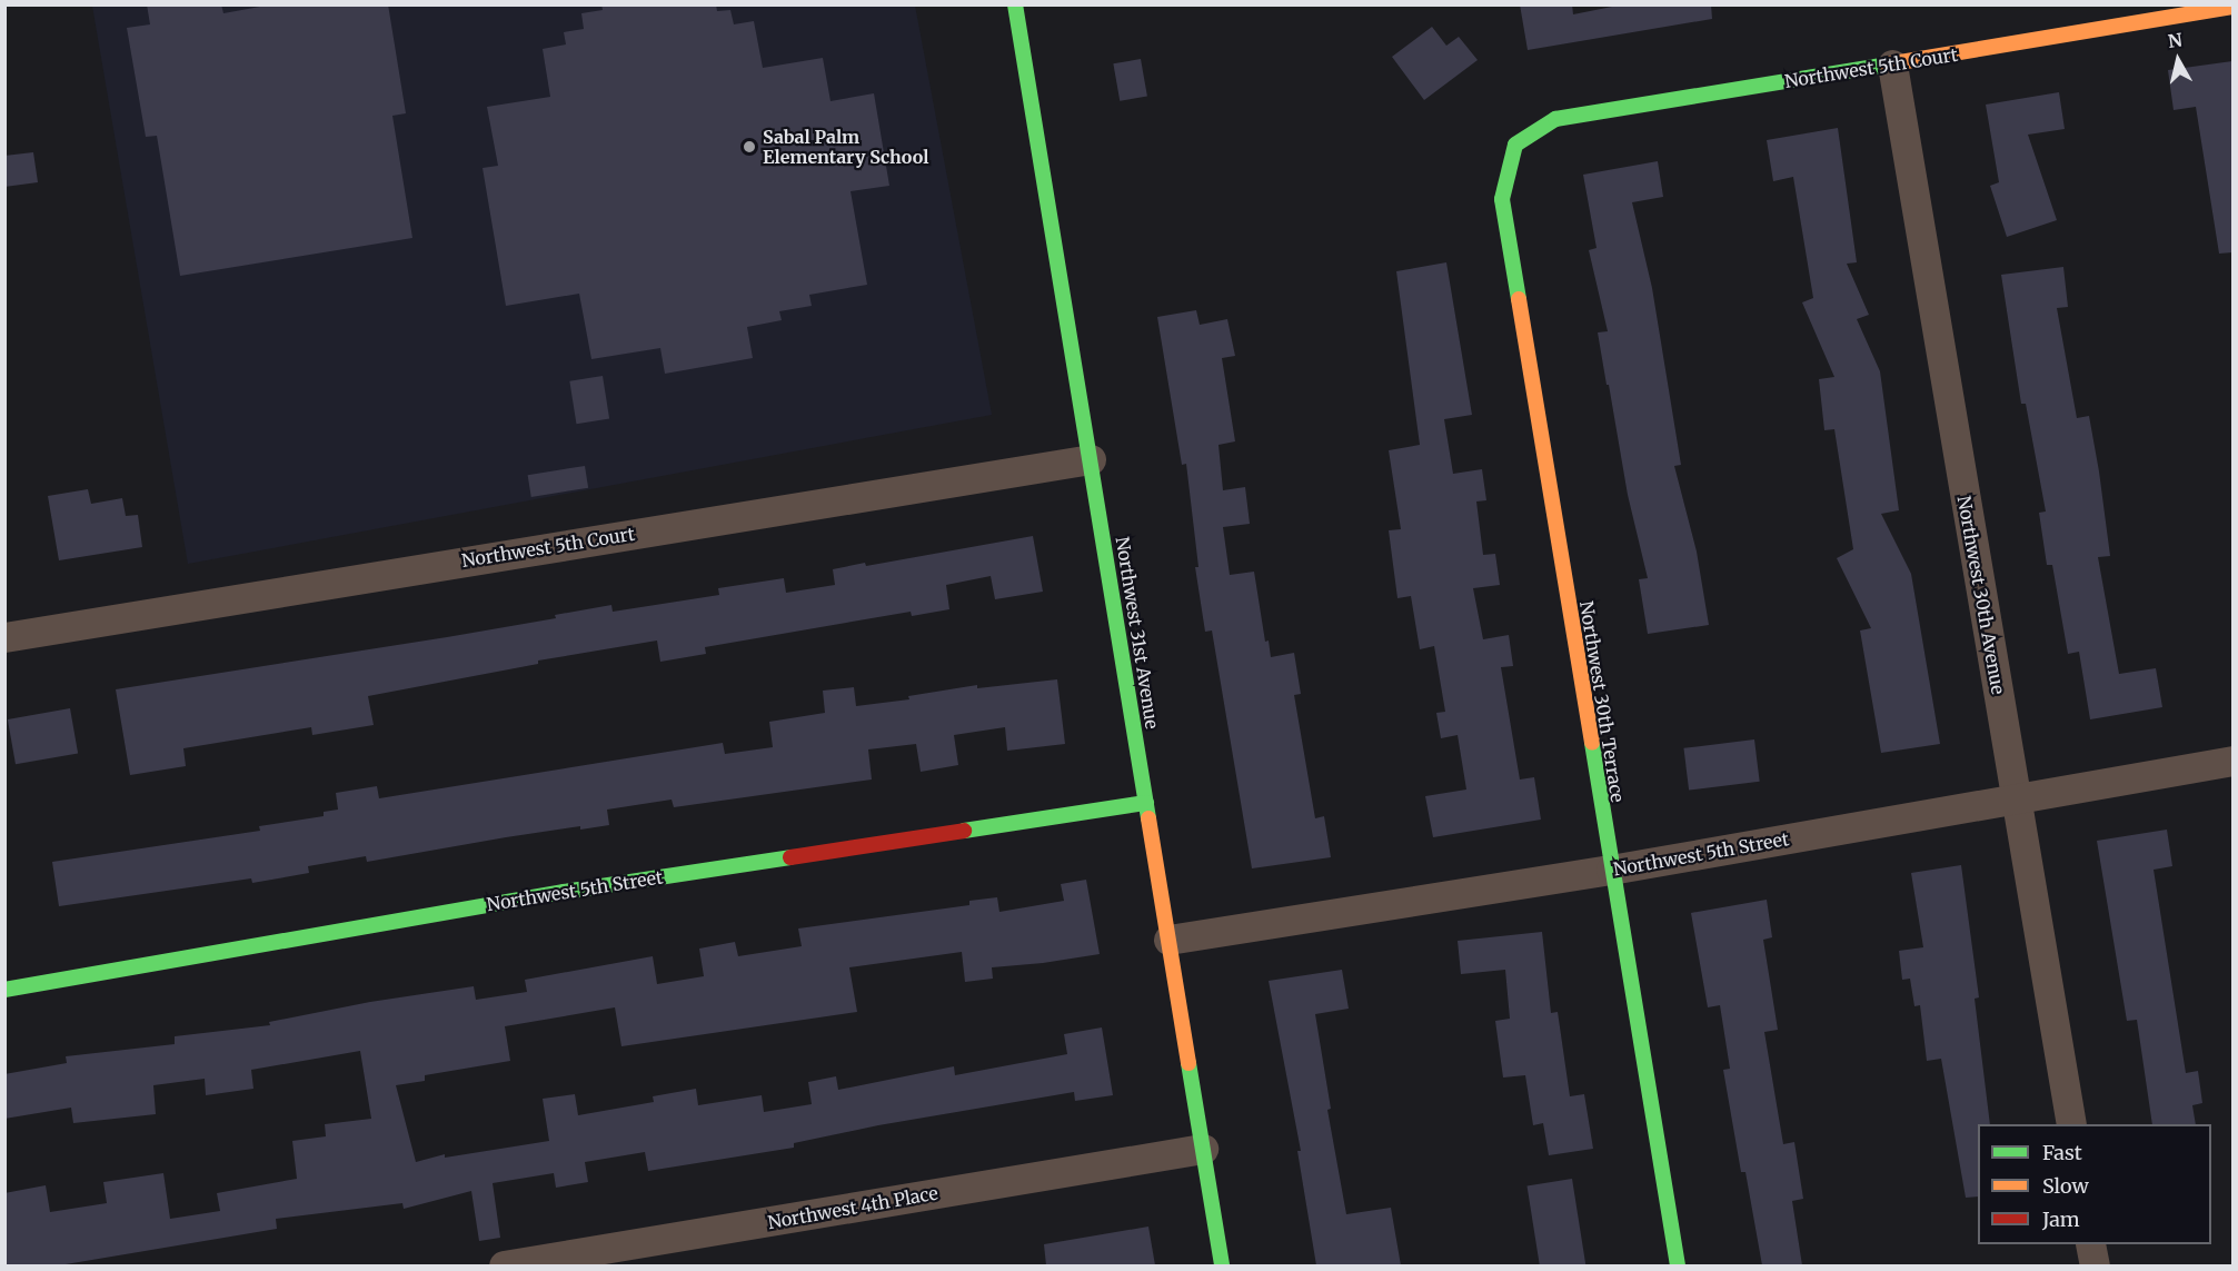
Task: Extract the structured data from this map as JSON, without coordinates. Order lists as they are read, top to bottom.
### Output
{
  "streets": {
    "street": [
      "Northwest 5th Court",
      "Northwest 30th Avenue",
      "Northwest 31st Avenue",
      "Northwest 30th Terrace",
      "Northwest 5th Street",
      "Northwest 4th Place"
    ]
  },
  "crossings": [
    ["Northwest 5th Court", "Northwest 30th Avenue"],
    ["Northwest 5th Court", "Northwest 31st Avenue"],
    ["Northwest 5th Court", "Northwest 30th Terrace"],
    ["Northwest 30th Avenue", "Northwest 5th Street"],
    ["Northwest 31st Avenue", "Northwest 5th Street"],
    ["Northwest 31st Avenue", "Northwest 4th Place"],
    ["Northwest 30th Terrace", "Northwest 5th Street"]
  ],
  "places": ["Sabal Palm Elementary School"],
  "legend": ["Fast", "Slow", "Jam"],
  "north": "top"
}
